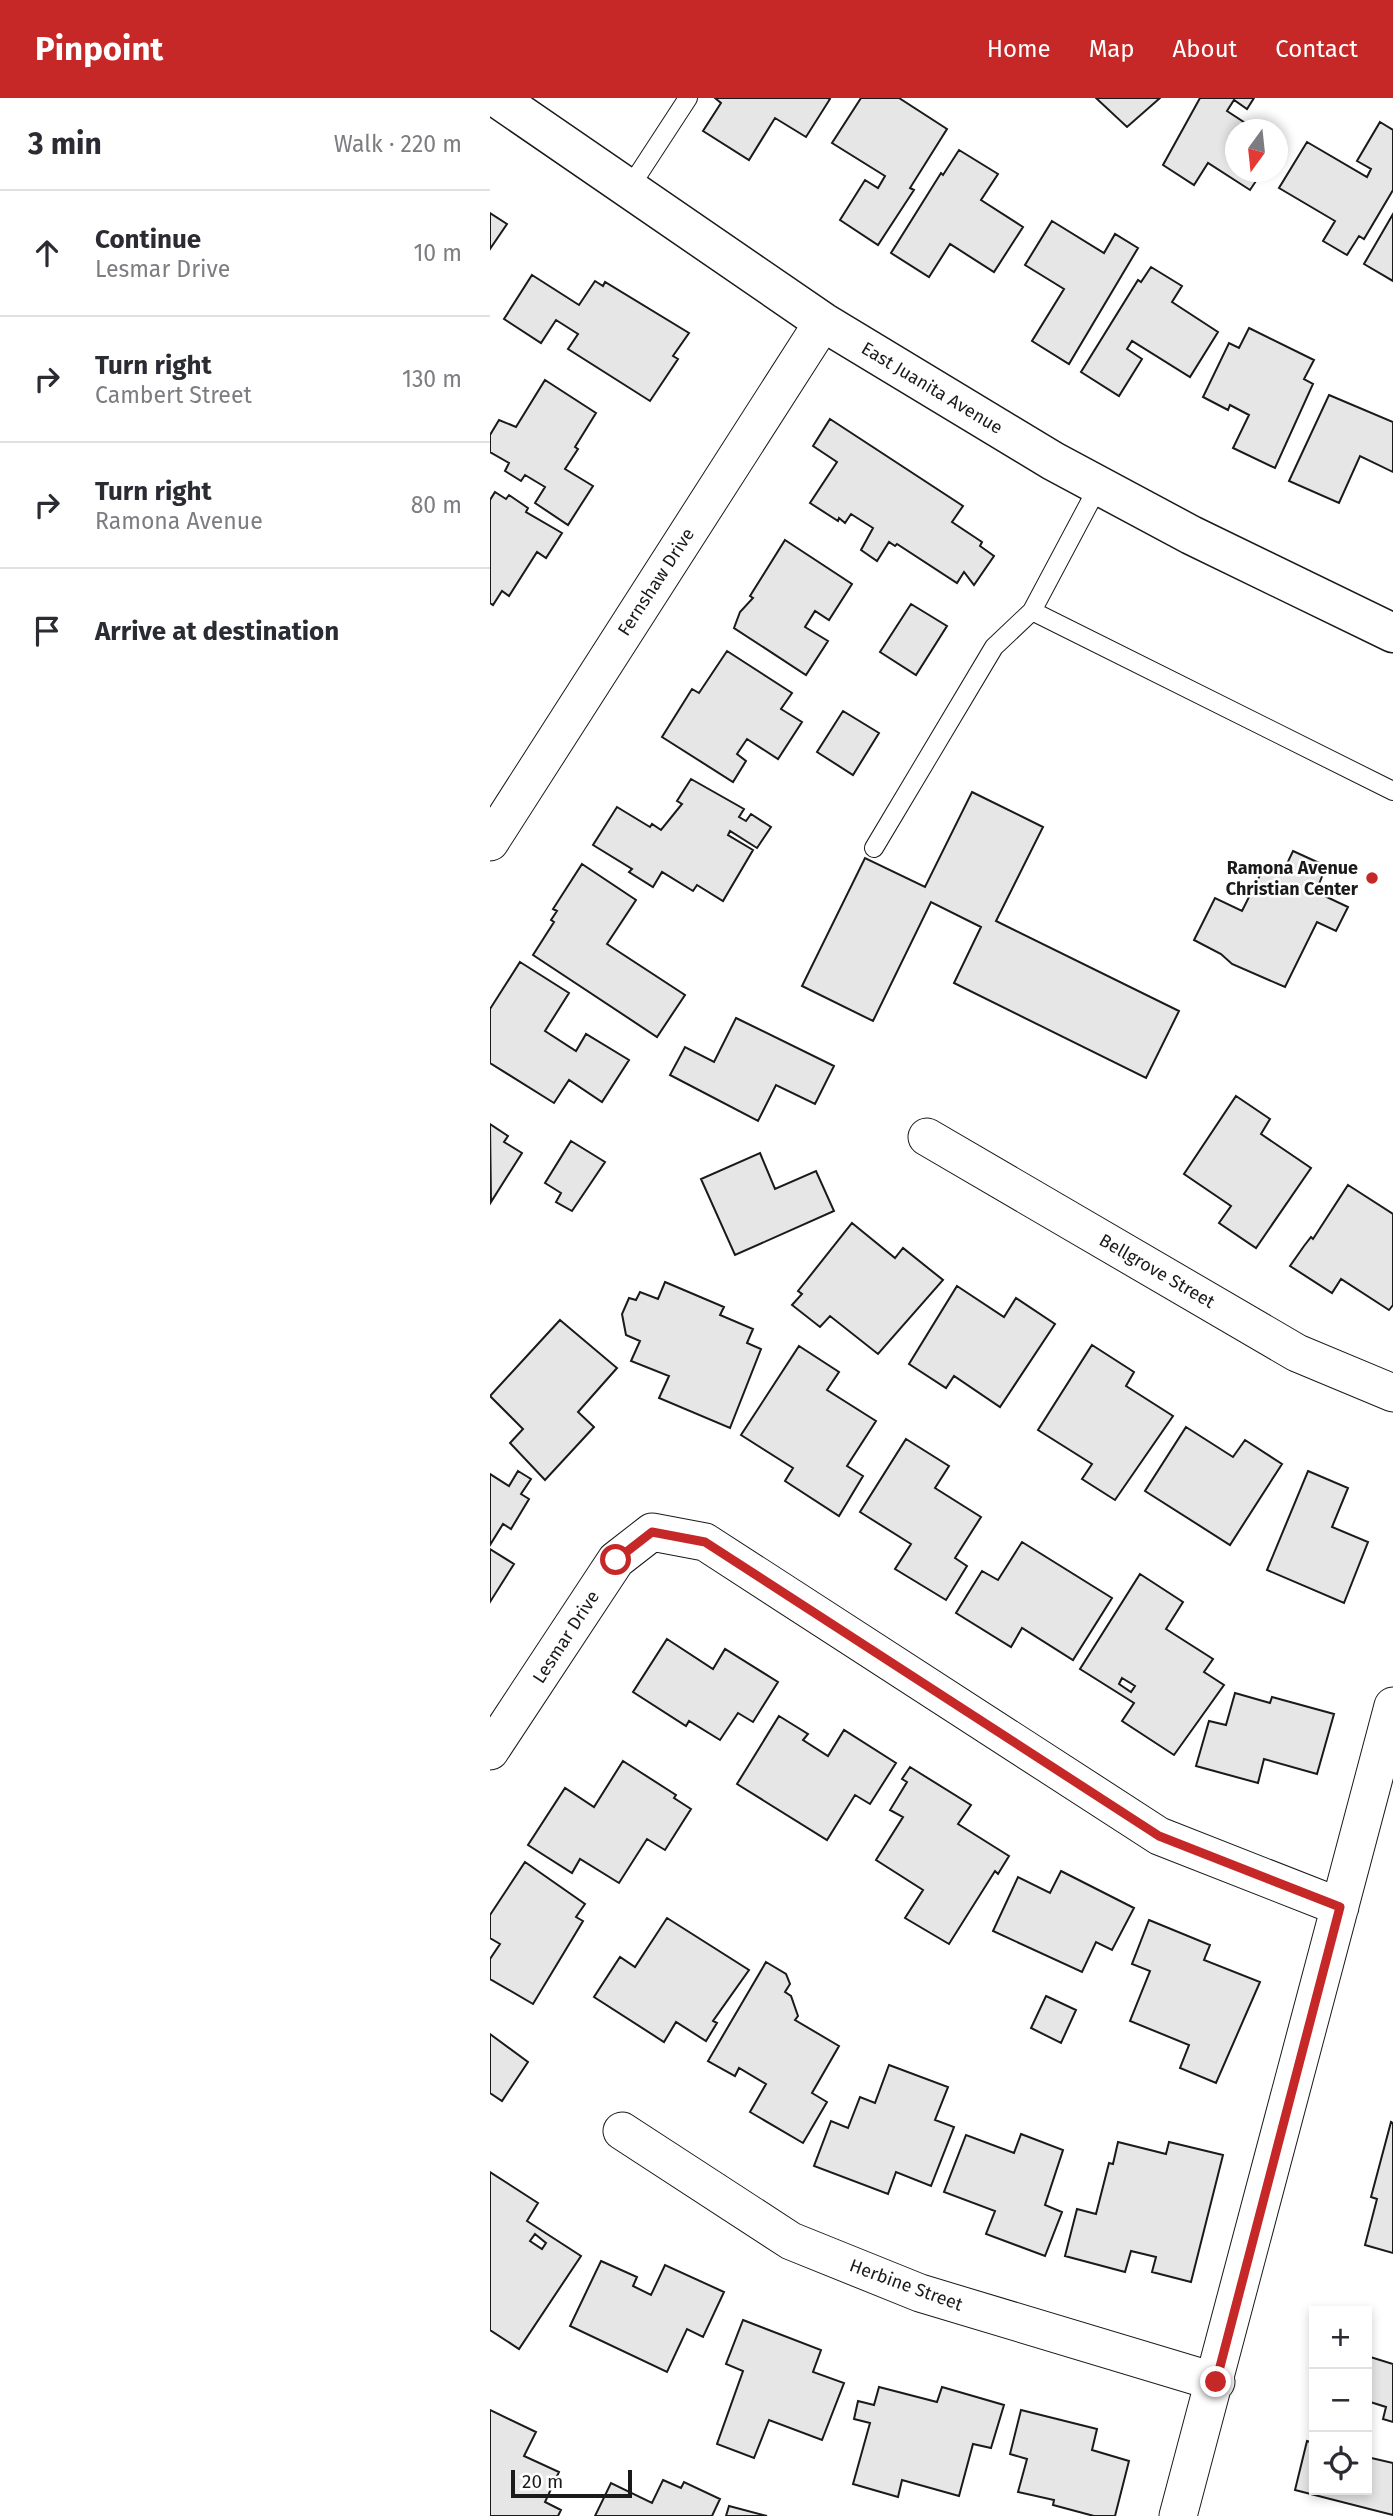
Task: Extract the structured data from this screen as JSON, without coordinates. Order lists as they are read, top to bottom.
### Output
{
  "streets": {
    "street": [
      "East Juanita Avenue",
      "Fernshaw Drive",
      "Bellgrove Street",
      "Lesmar Drive",
      "Herbine Street"
    ]
  },
  "crossings": [
    ["East Juanita Avenue", "Fernshaw Drive"]
  ],
  "places": ["Ramona Avenue Christian Center"],
  "scale_bar": "20 m",
  "north": "bottom",
  "page": {
    "header": "Pinpoint",
    "nav": [
      "Home",
      "Map",
      "About",
      "Contact"
    ],
    "heading": ["3 min", "Walk · 220 m"],
    "list": [
      ["Continue", "Lesmar Drive", "10 m"],
      ["Turn right", "Cambert Street", "130 m"],
      ["Turn right", "Ramona Avenue", "80 m"],
      "Arrive at destination"
    ],
    "map_buttons": ["+", "−"],
    "scale": "20 m"
  }
}
